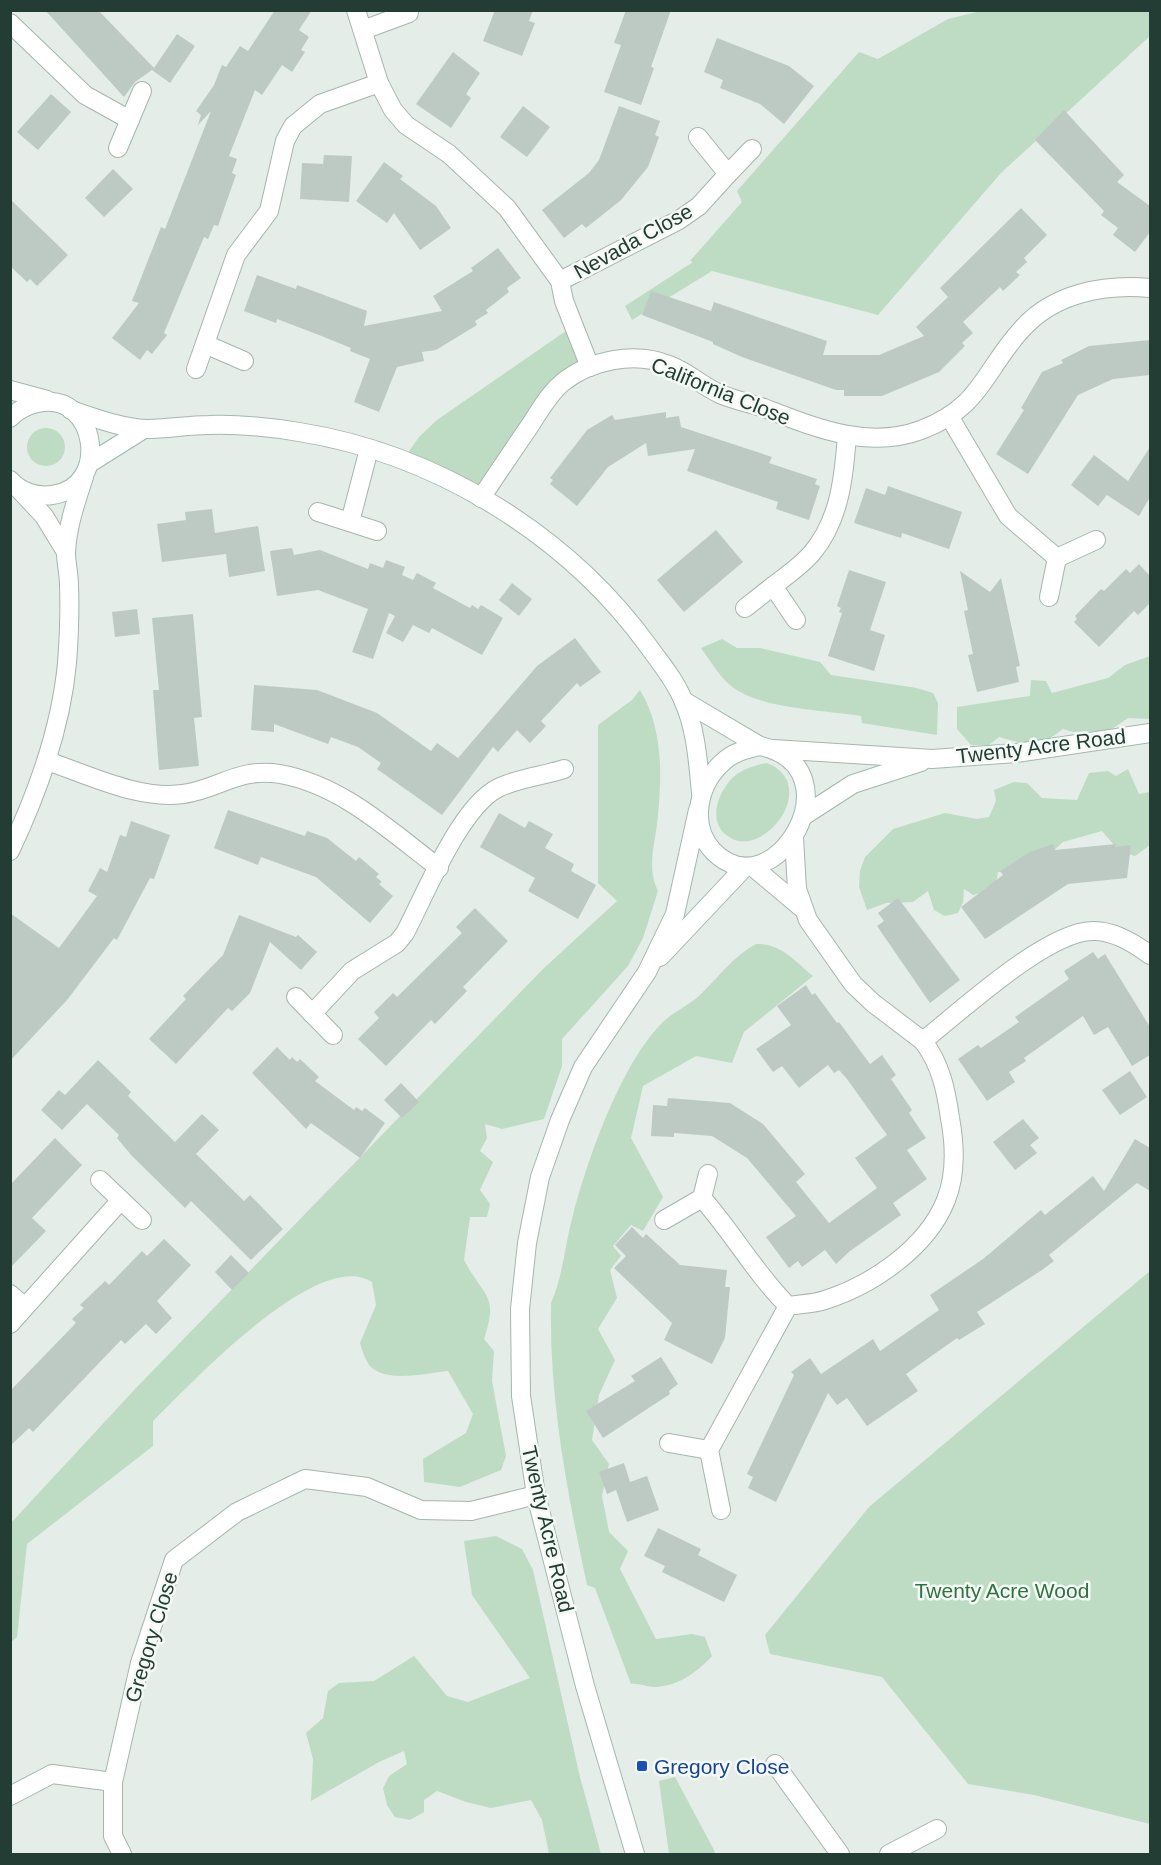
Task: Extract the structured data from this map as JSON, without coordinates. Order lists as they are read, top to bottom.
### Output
{
  "streets": {
    "street": [
      "Nevada Close",
      "California Close",
      "Twenty Acre Road",
      "Gregory Close"
    ]
  },
  "crossings": [
    ["Nevada Close", "California Close"],
    ["Twenty Acre Road", "Gregory Close"]
  ],
  "parks": ["Twenty Acre Wood"],
  "places": {
    "transit": ["Gregory Close"]
  }
}
